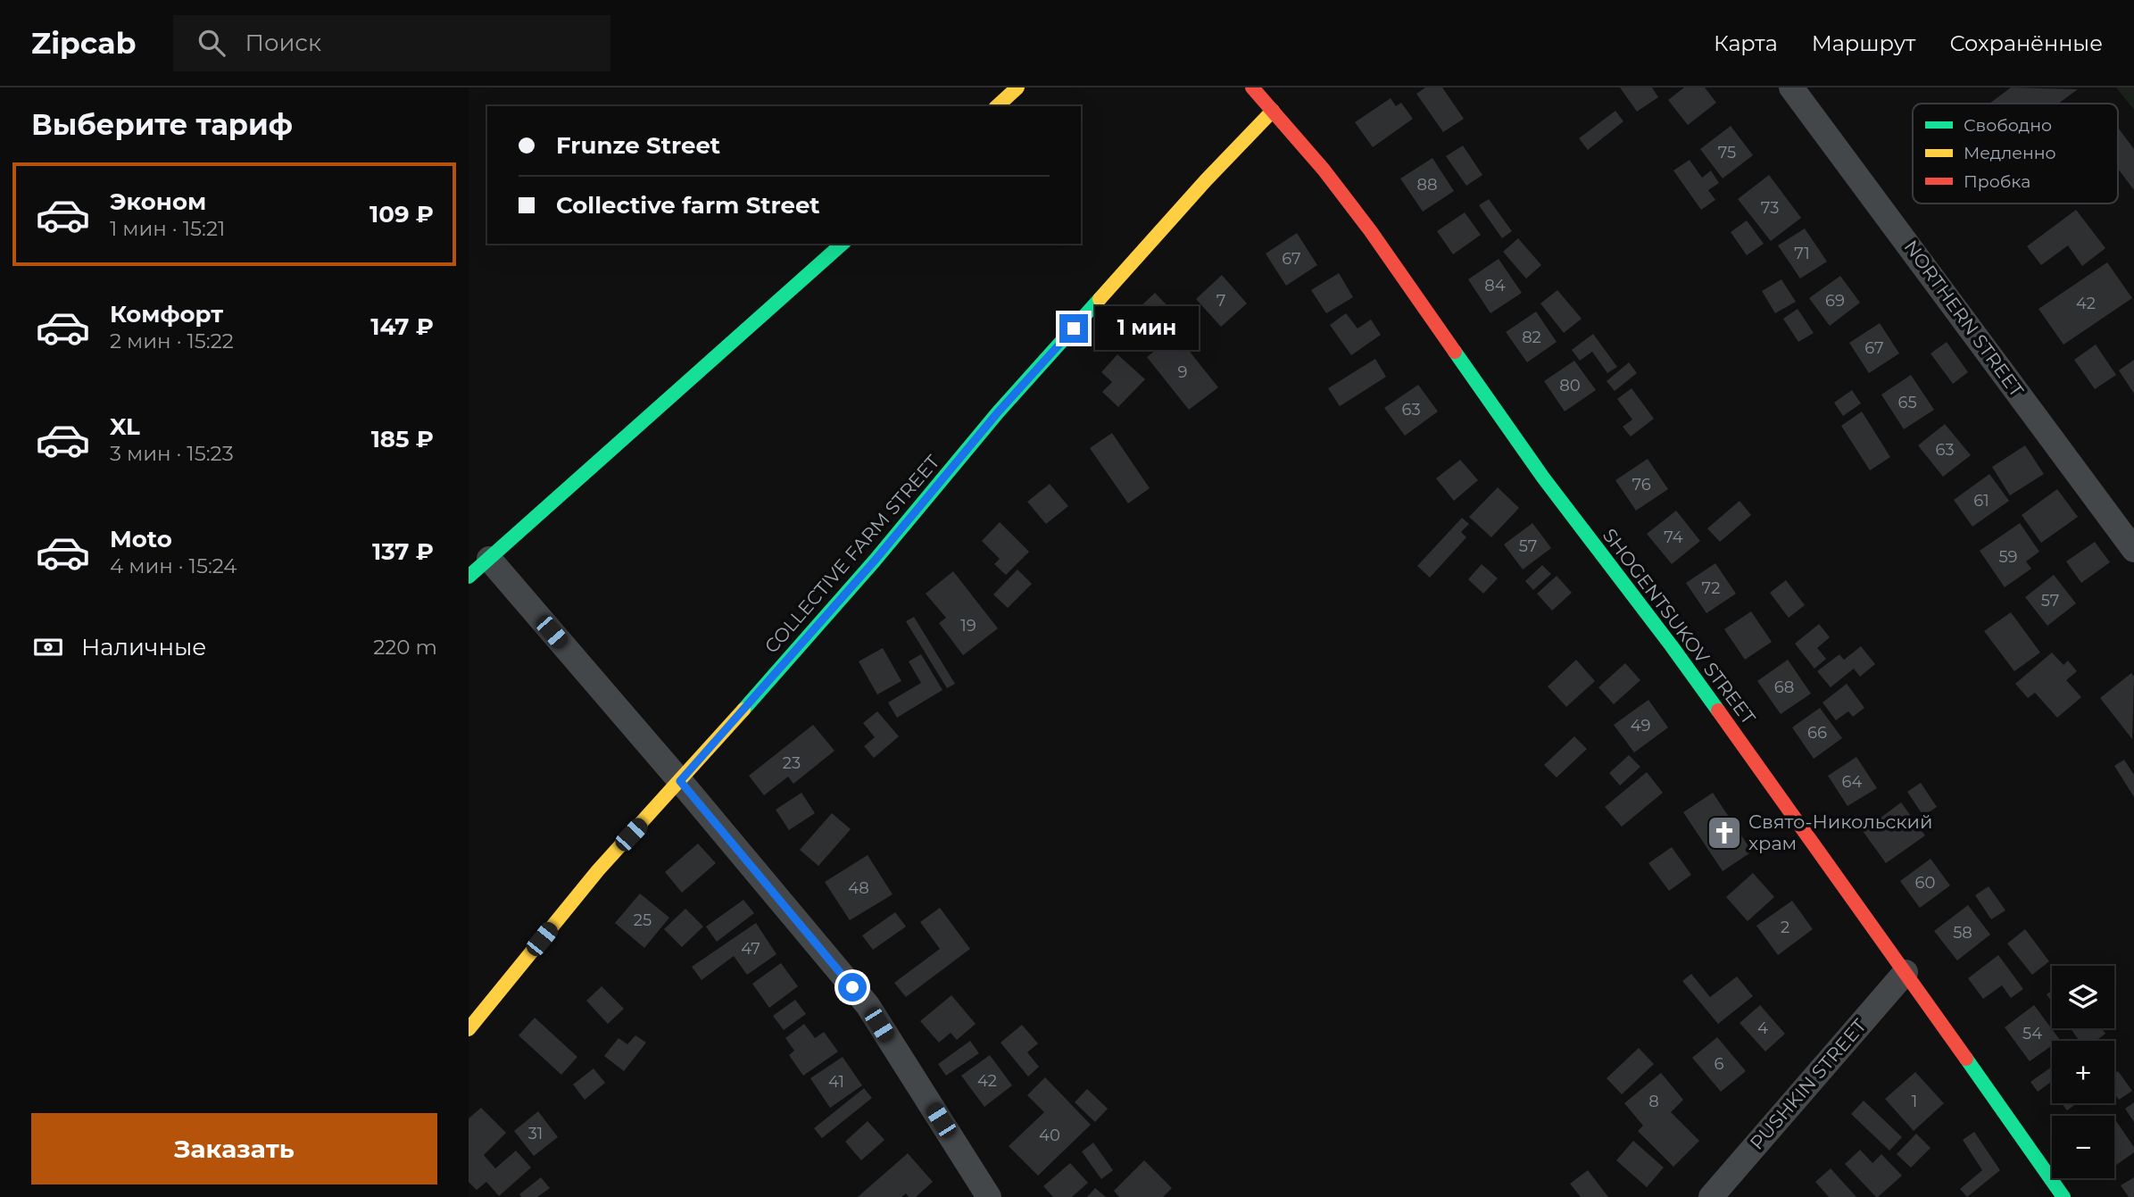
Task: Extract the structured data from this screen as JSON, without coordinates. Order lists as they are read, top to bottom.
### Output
{
  "streets": {
    "street": [
      "NORTHERN STREET",
      "COLLECTIVE FARM STREET",
      "SHOGENTSUKOV STREET",
      "PUSHKIN STREET"
    ]
  },
  "crossings": [
    ["COLLECTIVE FARM STREET", "SHOGENTSUKOV STREET"],
    ["SHOGENTSUKOV STREET", "PUSHKIN STREET"]
  ],
  "places": {
    "church": ["Свято-Никольский храм"]
  },
  "house_numbers": [
    "75",
    "88",
    "73",
    "71",
    "67",
    "84",
    "7",
    "69",
    "42",
    "82",
    "67",
    "9",
    "80",
    "65",
    "63",
    "63",
    "76",
    "61",
    "74",
    "57",
    "59",
    "72",
    "57",
    "19",
    "68",
    "49",
    "66",
    "23",
    "64",
    "60",
    "48",
    "25",
    "2",
    "58",
    "47",
    "4",
    "54",
    "6",
    "42",
    "41",
    "8",
    "1",
    "31",
    "40"
  ],
  "legend": ["Свободно", "Медленно", "Пробка"],
  "page": {
    "header": "Zipcab",
    "search": "Поиск",
    "nav": ["Карта", "Маршрут", "Сохранённые"],
    "heading": "Выберите тариф",
    "banner": ["Frunze Street", "Collective farm Street"],
    "list": [
      {
        "name": "Эконом",
        "note": "1 мин · 15:21",
        "value": "109 ₽"
      },
      {
        "name": "Комфорт",
        "note": "2 мин · 15:22",
        "value": "147 ₽"
      },
      {
        "name": "XL",
        "note": "3 мин · 15:23",
        "value": "185 ₽"
      },
      {
        "name": "Moto",
        "note": "4 мин · 15:24",
        "value": "137 ₽"
      }
    ],
    "bubble": "1 мин",
    "pay": ["Наличные", "220 m"],
    "map_buttons": ["+", "−"],
    "buttons": "Заказать"
  }
}
